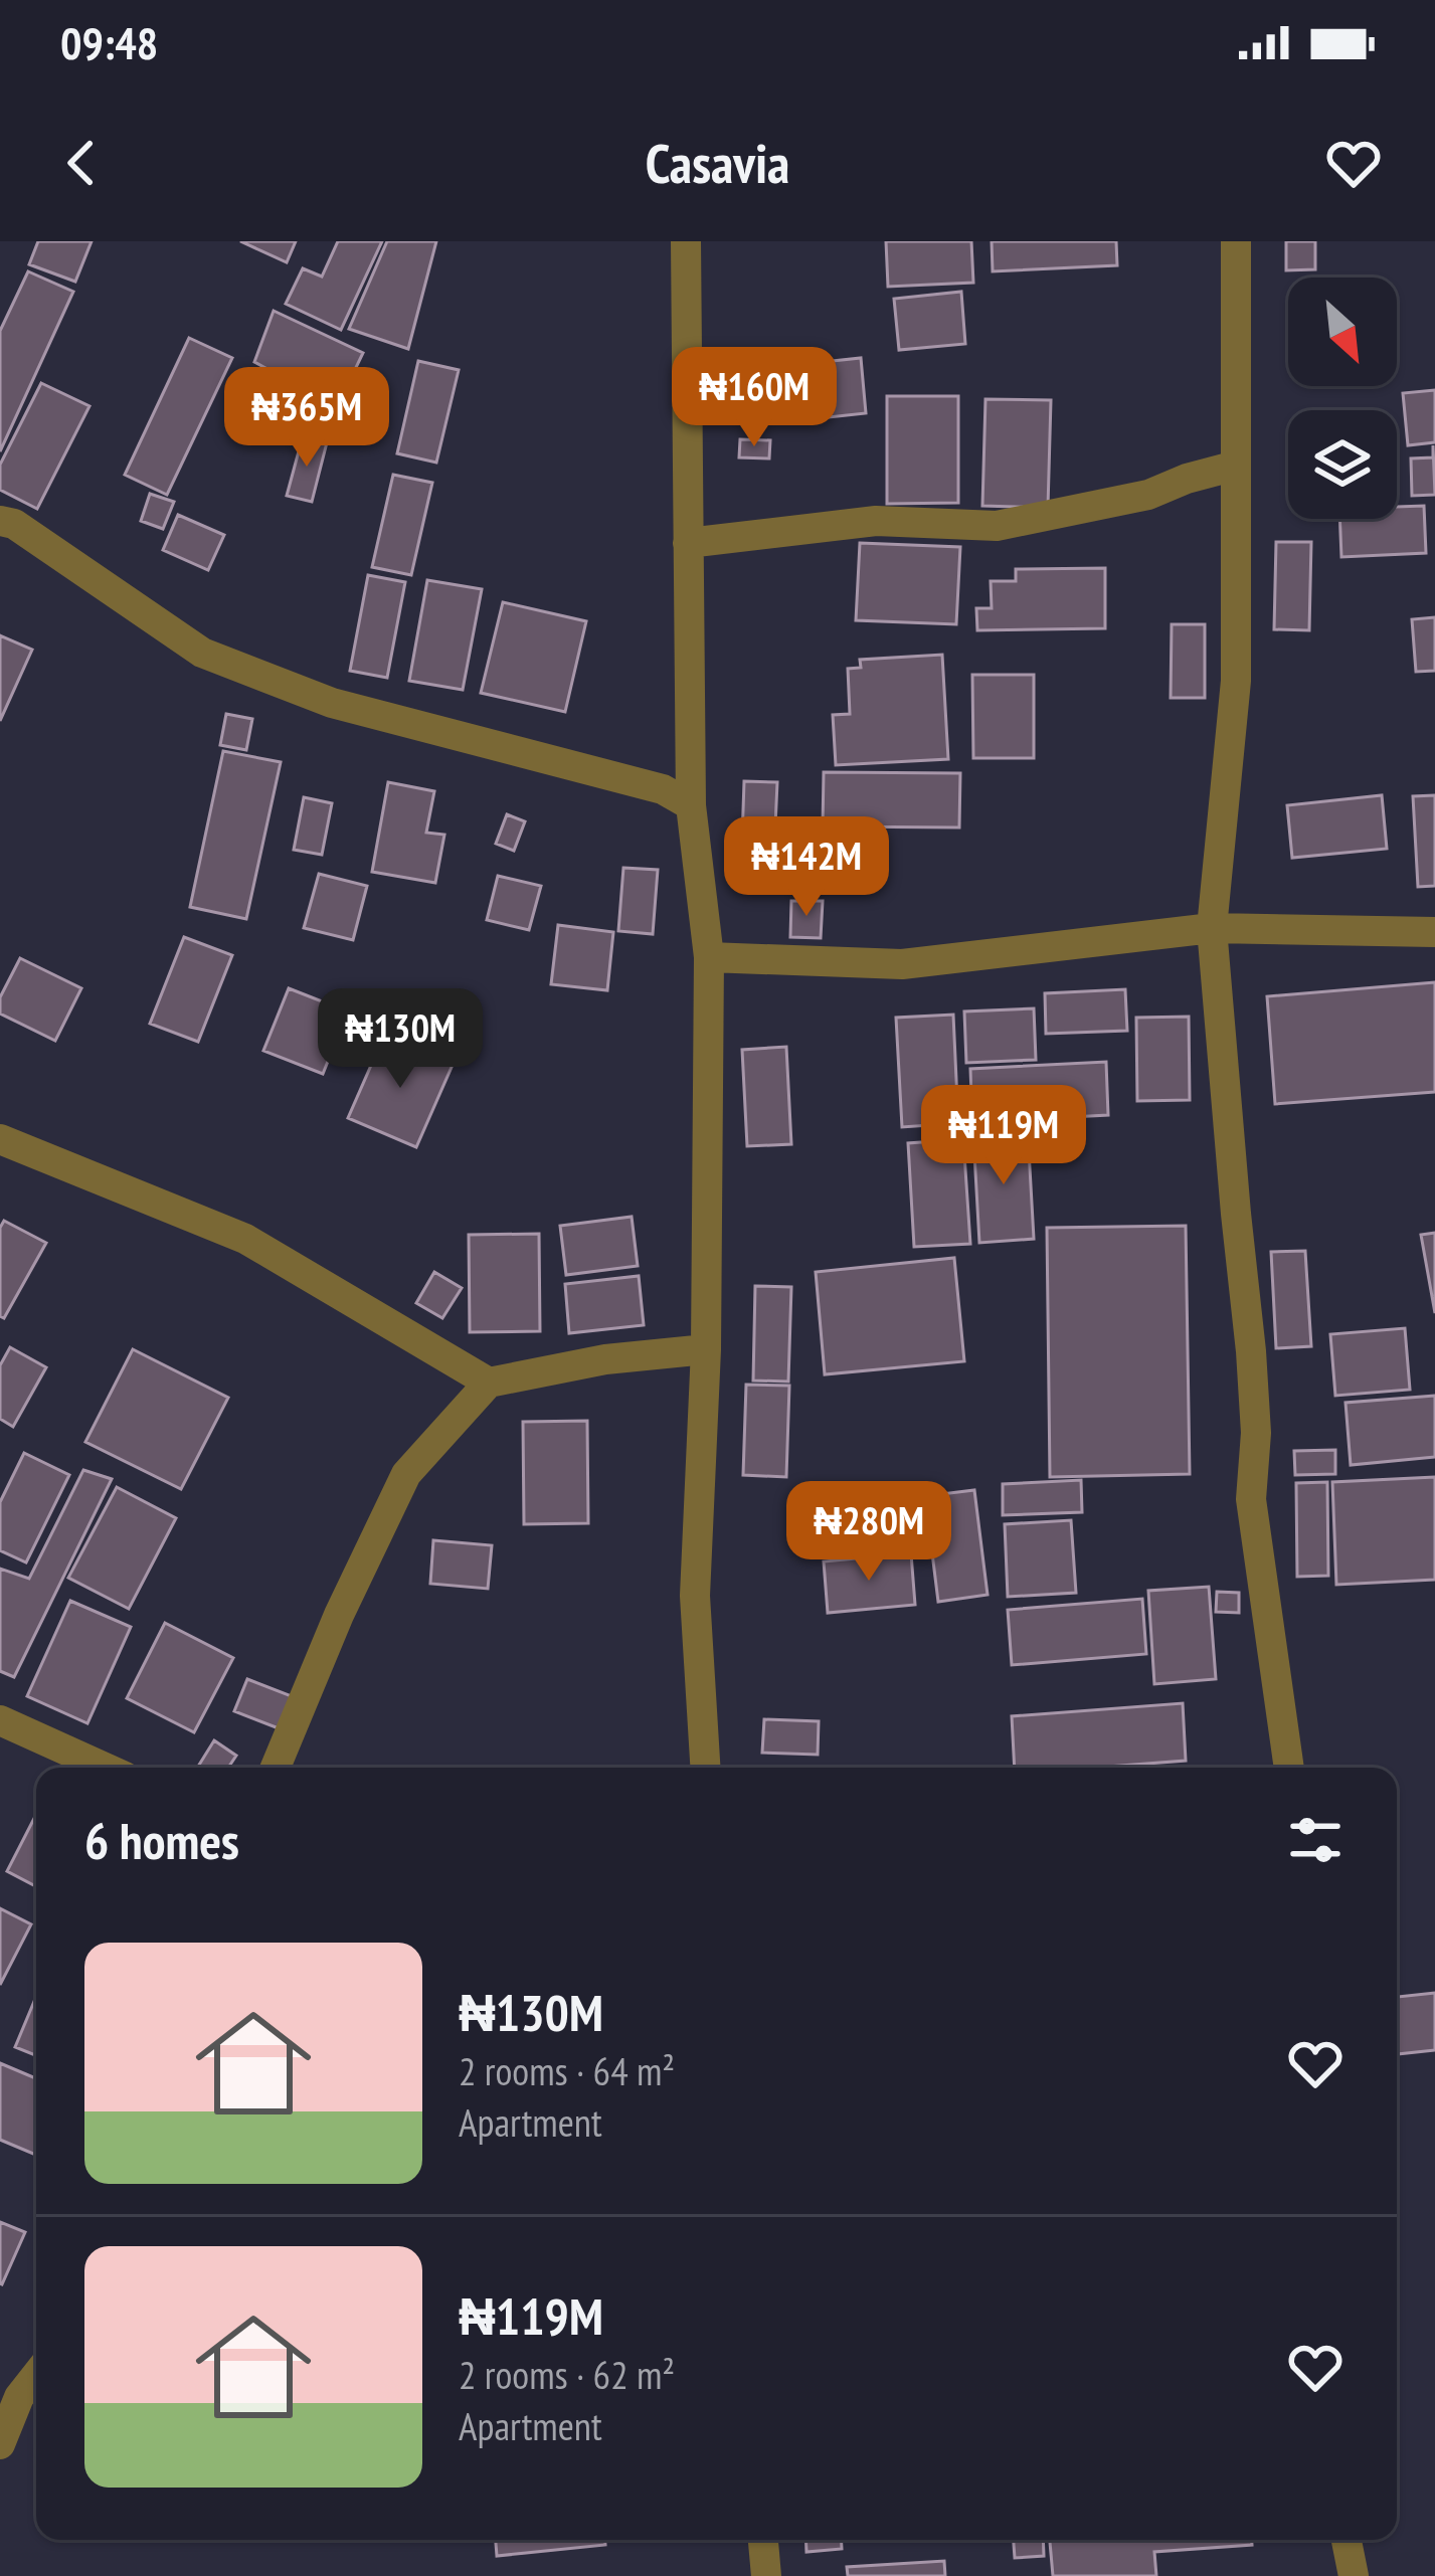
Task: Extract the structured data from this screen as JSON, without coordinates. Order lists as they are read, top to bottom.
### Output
{
  "north": "bottom right",
  "page": {
    "status": "09:48",
    "header": "Casavia",
    "price": [
      "₦160M",
      "₦365M",
      "₦142M",
      "₦130M",
      "₦119M",
      "₦280M"
    ],
    "heading": "6 homes",
    "list": [
      {
        "name": "₦130M",
        "note": "2 rooms · 64 m² · Apartment"
      },
      {
        "name": "₦119M",
        "note": "2 rooms · 62 m² · Apartment"
      }
    ]
  }
}
